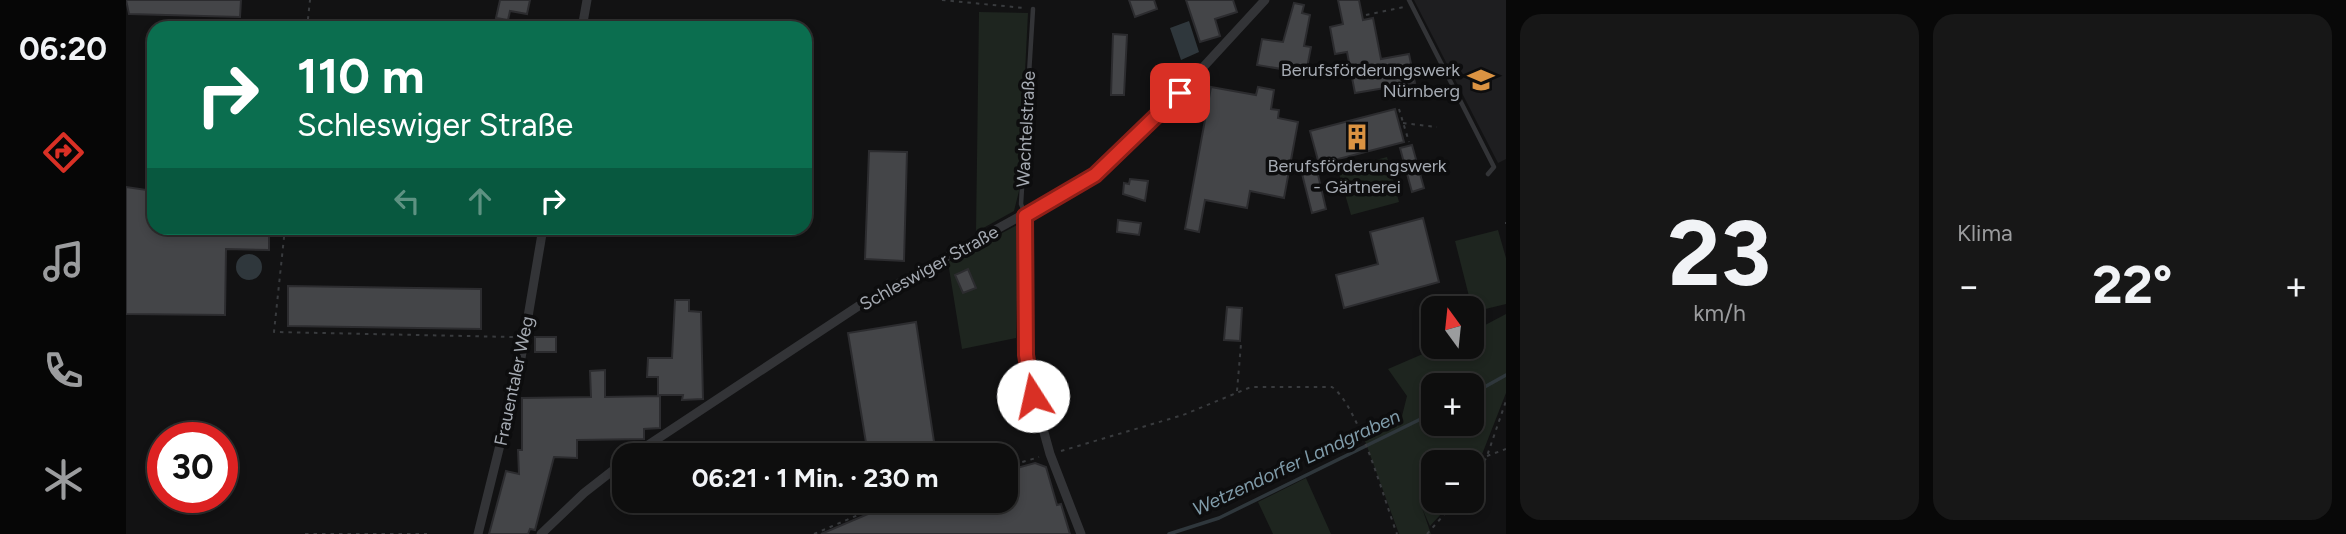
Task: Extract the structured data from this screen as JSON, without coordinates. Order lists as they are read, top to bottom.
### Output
{
  "streets": {
    "street": ["Wachtelstraße", "Schleswiger Straße", "Frauentaler Weg"]
  },
  "crossings": [
    ["Wachtelstraße", "Schleswiger Straße"]
  ],
  "water": ["Wetzendorfer Landgraben"],
  "places": {
    "school or university": ["Berufsförderungswerk Nürnberg"],
    "building": ["Berufsförderungswerk - Gärtnerei"]
  },
  "north": "top",
  "page": {
    "tabs": "06:20",
    "tile": [
      ["23", "km/h"],
      "Klima"
    ],
    "turn": ["110 m", "Schleswiger Straße"],
    "heat": ["−", "22°", "+"],
    "map_buttons": ["+", "−"],
    "limit": "30",
    "trip": "06:21 · 1 Min. · 230 m"
  }
}
